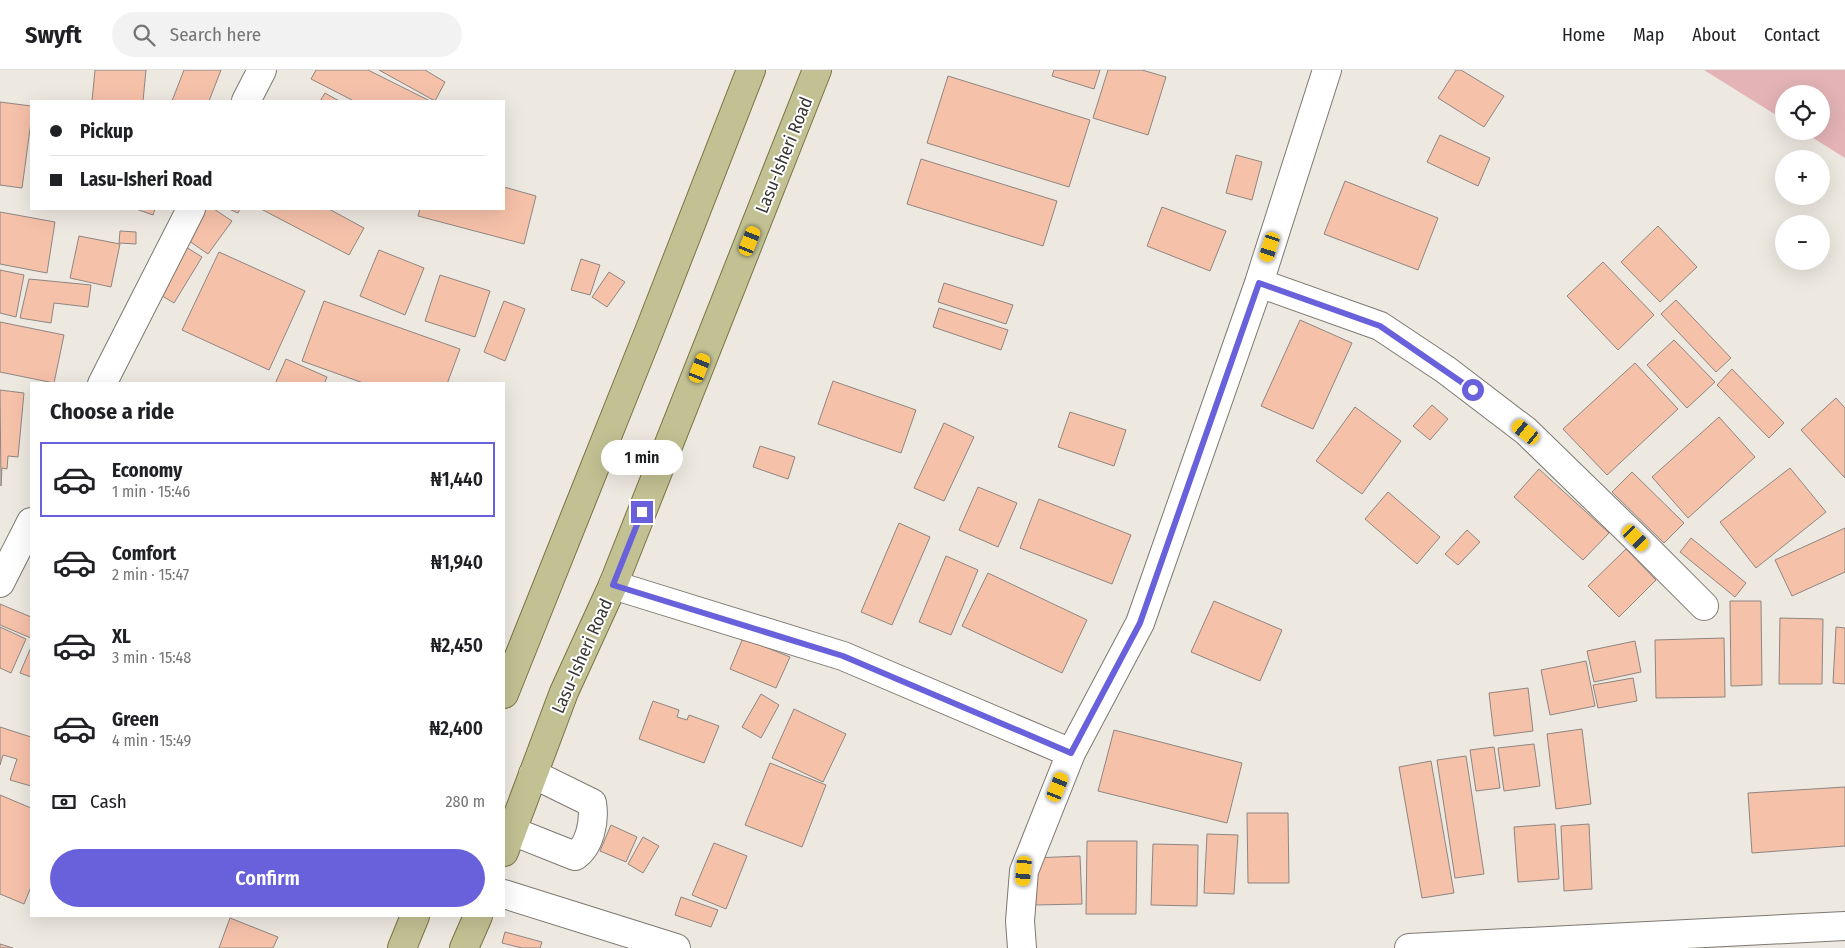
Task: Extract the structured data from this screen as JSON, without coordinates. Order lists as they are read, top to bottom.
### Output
{
  "streets": {
    "main road": ["Lasu-Isheri Road"]
  },
  "page": {
    "header": "Swyft",
    "search": "Search here",
    "nav": [
      "Home",
      "Map",
      "About",
      "Contact"
    ],
    "map_buttons": ["+", "−"],
    "banner": ["Pickup", "Lasu-Isheri Road"],
    "heading": "Choose a ride",
    "bubble": "1 min",
    "list": [
      {
        "name": "Economy",
        "note": "1 min · 15:46",
        "value": "₦1,440"
      },
      {
        "name": "Comfort",
        "note": "2 min · 15:47",
        "value": "₦1,940"
      },
      {
        "name": "XL",
        "note": "3 min · 15:48",
        "value": "₦2,450"
      },
      {
        "name": "Green",
        "note": "4 min · 15:49",
        "value": "₦2,400"
      }
    ],
    "pay": ["Cash", "280 m"],
    "buttons": "Confirm"
  }
}
